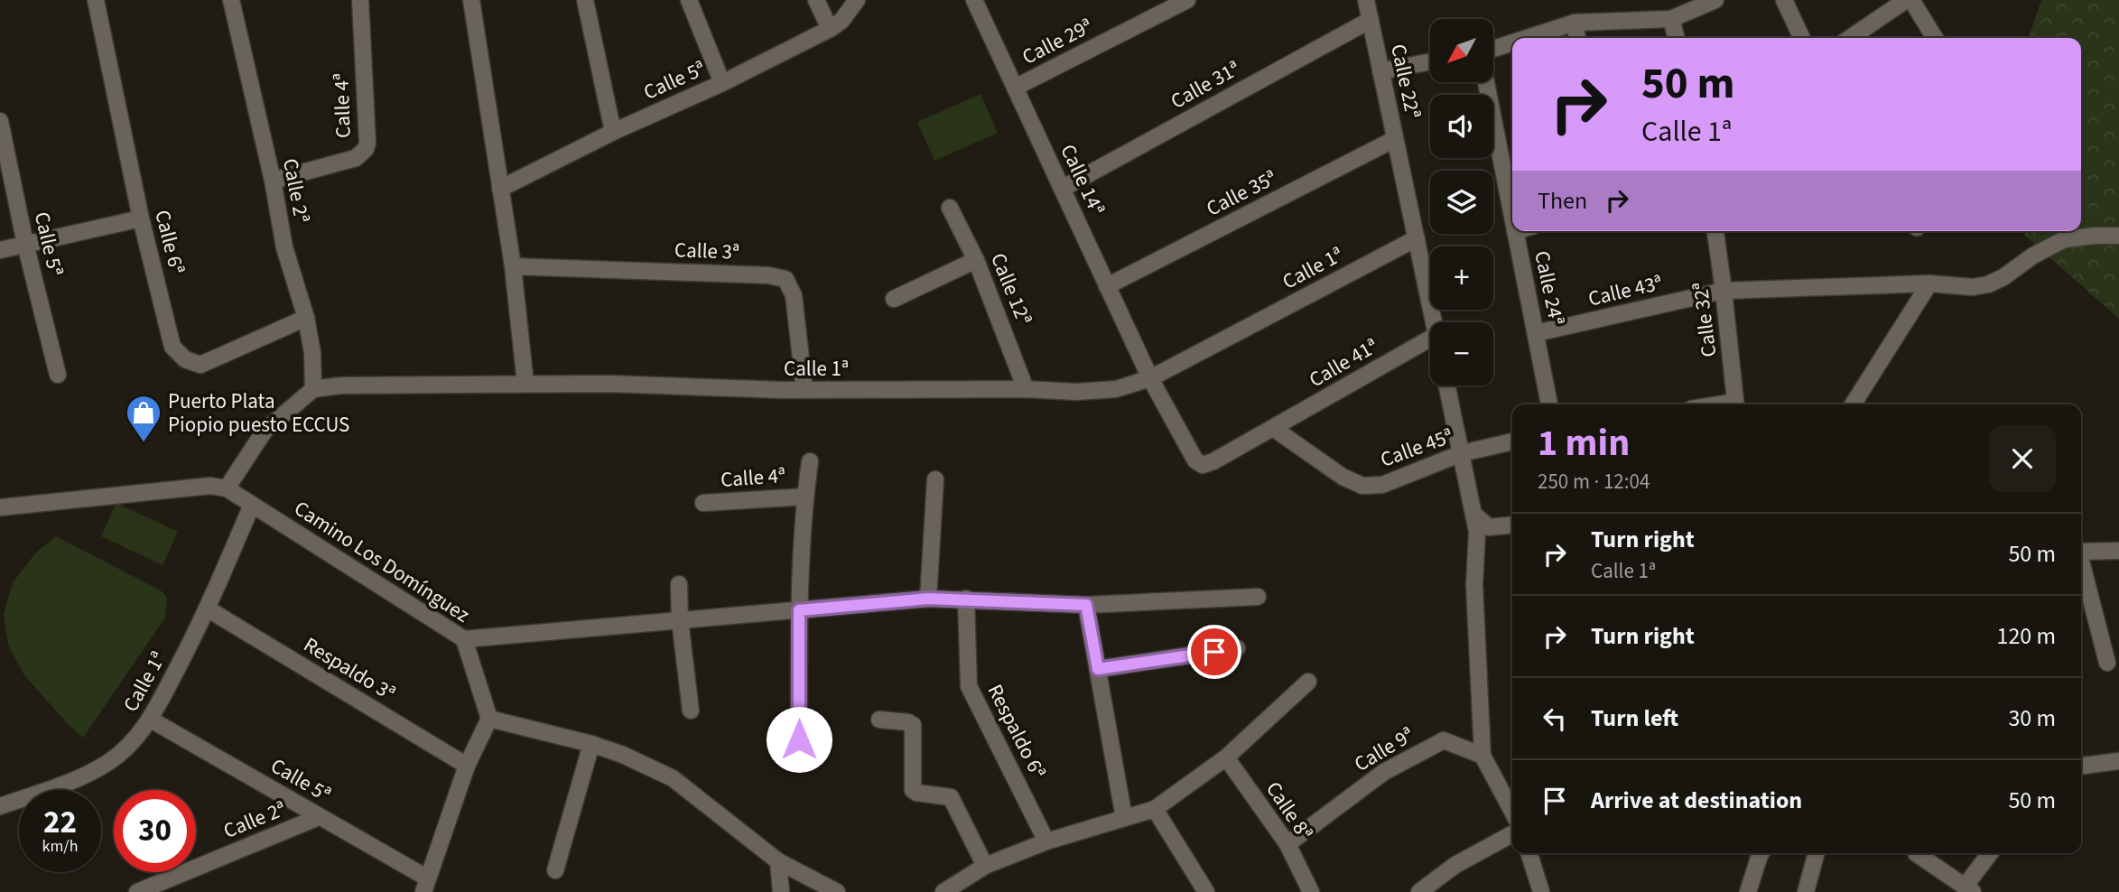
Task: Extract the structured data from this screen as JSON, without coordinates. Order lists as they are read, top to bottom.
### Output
{
  "streets": {
    "street": [
      "Calle 29ª",
      "Calle 5ª",
      "Calle 22ª",
      "Calle 31ª",
      "Calle 4ª",
      "Calle 14ª",
      "Calle 2ª",
      "Calle 35ª",
      "Calle 6ª",
      "Calle 3ª",
      "Calle 1ª",
      "Calle 24ª",
      "Calle 12ª",
      "Calle 43ª",
      "Calle 32ª",
      "Calle 41ª",
      "Calle 45ª",
      "Camino Los Domínguez",
      "Respaldo 3ª",
      "Respaldo 6ª",
      "Calle 9ª",
      "Calle 8ª"
    ]
  },
  "crossings": [
    ["Calle 29ª", "Calle 14ª"],
    ["Calle 5ª", "Calle 2ª"],
    ["Calle 5ª", "Calle 1ª"],
    ["Calle 22ª", "Calle 31ª"],
    ["Calle 22ª", "Calle 35ª"],
    ["Calle 22ª", "Calle 1ª"],
    ["Calle 31ª", "Calle 14ª"],
    ["Calle 4ª", "Calle 2ª"],
    ["Calle 14ª", "Calle 35ª"],
    ["Calle 14ª", "Calle 1ª"],
    ["Calle 14ª", "Calle 41ª"],
    ["Calle 2ª", "Calle 6ª"],
    ["Calle 2ª", "Calle 1ª"],
    ["Calle 3ª", "Calle 1ª"],
    ["Calle 1ª", "Calle 12ª"],
    ["Calle 1ª", "Calle 41ª"],
    ["Calle 1ª", "Camino Los Domínguez"],
    ["Calle 1ª", "Respaldo 3ª"],
    ["Calle 24ª", "Calle 43ª"],
    ["Calle 43ª", "Calle 32ª"],
    ["Calle 41ª", "Calle 45ª"],
    ["Calle 9ª", "Calle 8ª"]
  ],
  "places": {
    "shop": ["Puerto Plata Piopio puesto ECCUS"]
  },
  "north": "bottom left",
  "page": {
    "map_buttons": ["+", "−"],
    "turn": ["50 m", "Calle 1ª"],
    "then": "Then",
    "heading": ["1 min", "250 m · 12:04"],
    "list": [
      {
        "name": "Turn right",
        "note": "Calle 1ª",
        "value": "50 m"
      },
      {
        "name": "Turn right",
        "value": "120 m"
      },
      {
        "name": "Turn left",
        "value": "30 m"
      },
      {
        "name": "Arrive at destination",
        "value": "50 m"
      }
    ],
    "speed": "22 km/h",
    "limit": "30"
  }
}
